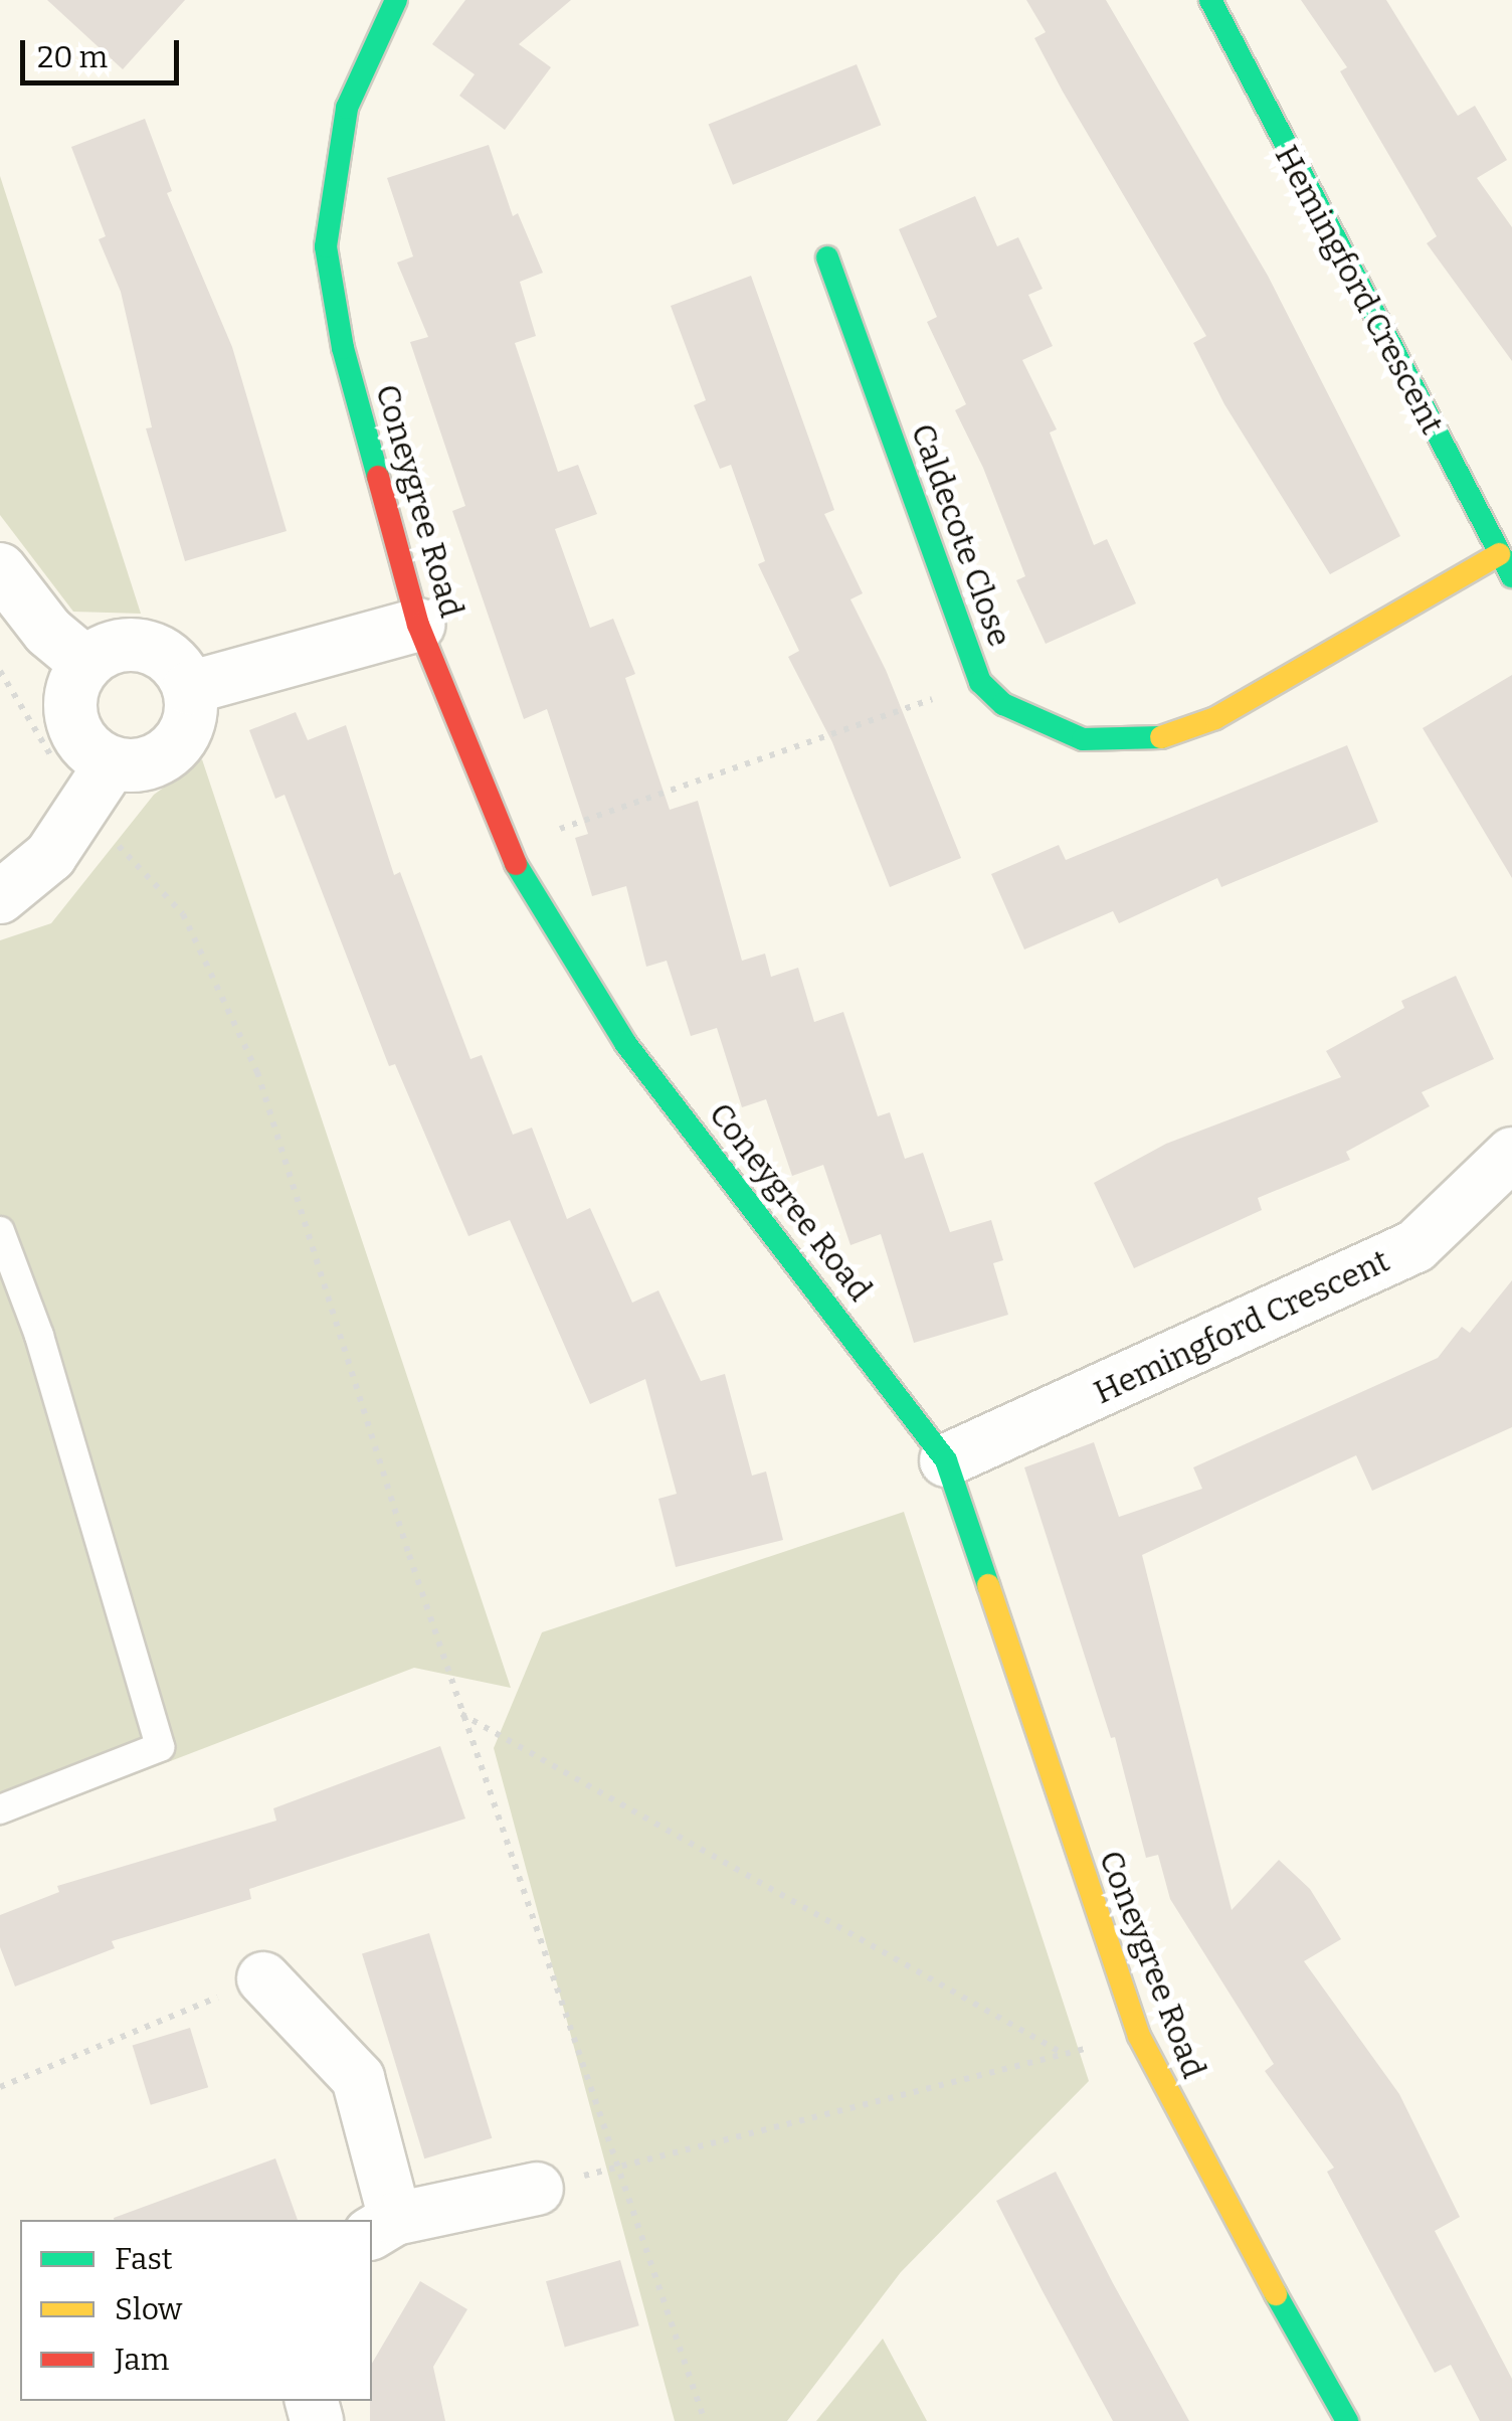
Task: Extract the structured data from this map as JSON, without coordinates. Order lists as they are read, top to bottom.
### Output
{
  "streets": {
    "street": ["Hemingford Crescent", "Coneygree Road", "Caldecote Close"]
  },
  "crossings": [
    ["Hemingford Crescent", "Coneygree Road"],
    ["Hemingford Crescent", "Caldecote Close"]
  ],
  "legend": ["Fast", "Slow", "Jam"],
  "scale_bar": "20 m"
}
